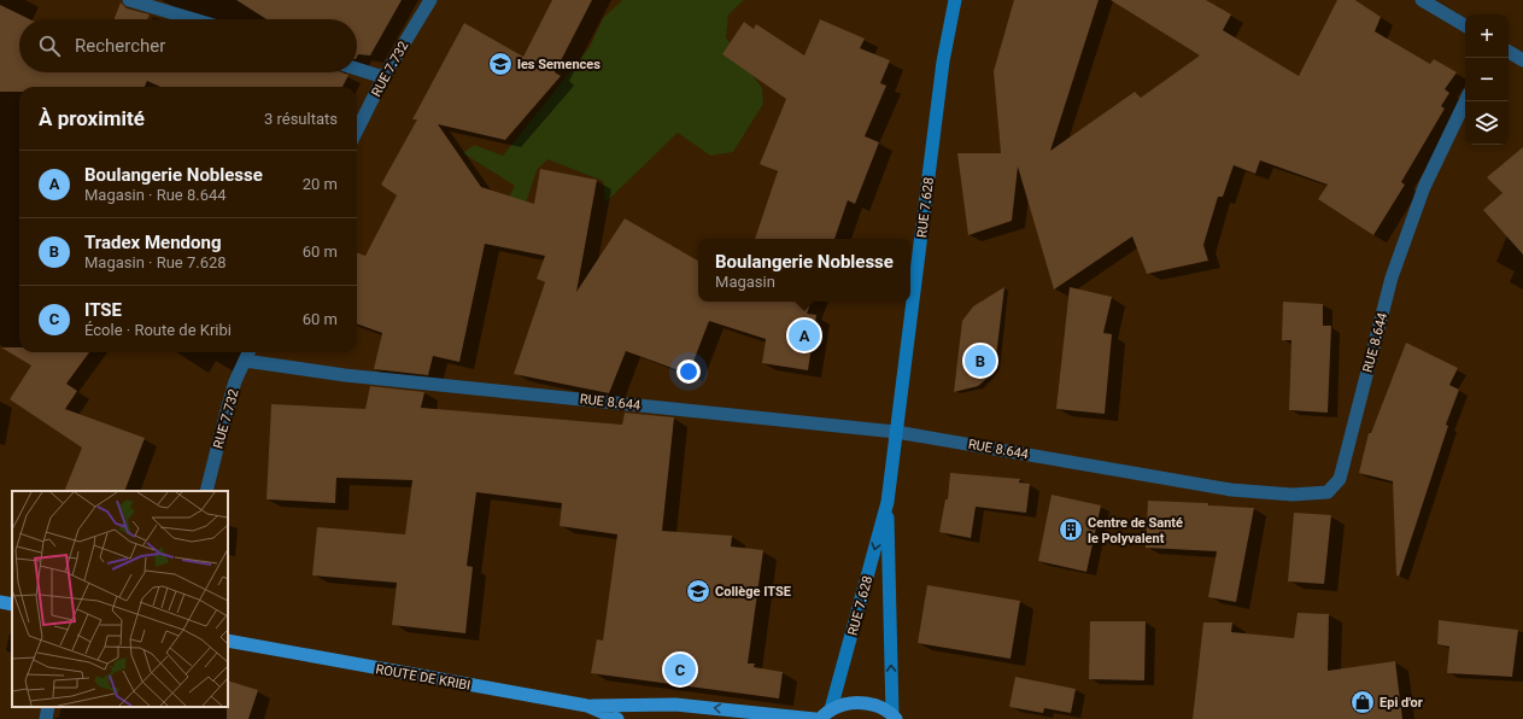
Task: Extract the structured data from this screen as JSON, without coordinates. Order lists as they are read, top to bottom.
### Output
{
  "streets": {
    "main road": ["RUE 7.628", "ROUTE DE KRIBI"],
    "street": ["RUE 7.732", "RUE 8.644"]
  },
  "crossings": [
    ["RUE 7.732", "RUE 8.644"],
    ["RUE 7.628", "RUE 8.644"]
  ],
  "places": {
    "school or university": ["les Semences", "Collège ITSE"],
    "building": ["Centre de Santé le Polyvalent"],
    "shop": ["Epi d'or"]
  },
  "page": {
    "map_buttons": ["+", "−"],
    "search": "Rechercher",
    "heading": ["À proximité", "3 résultats"],
    "list": [
      {
        "mark": "A",
        "name": "Boulangerie Noblesse",
        "note": "Magasin · Rue 8.644",
        "value": "20 m"
      },
      {
        "mark": "B",
        "name": "Tradex Mendong",
        "note": "Magasin · Rue 7.628",
        "value": "60 m"
      },
      {
        "mark": "C",
        "name": "ITSE",
        "note": "École · Route de Kribi",
        "value": "60 m"
      }
    ],
    "popup": ["Boulangerie Noblesse", "Magasin"],
    "pins": ["A", "B", "C"]
  }
}
